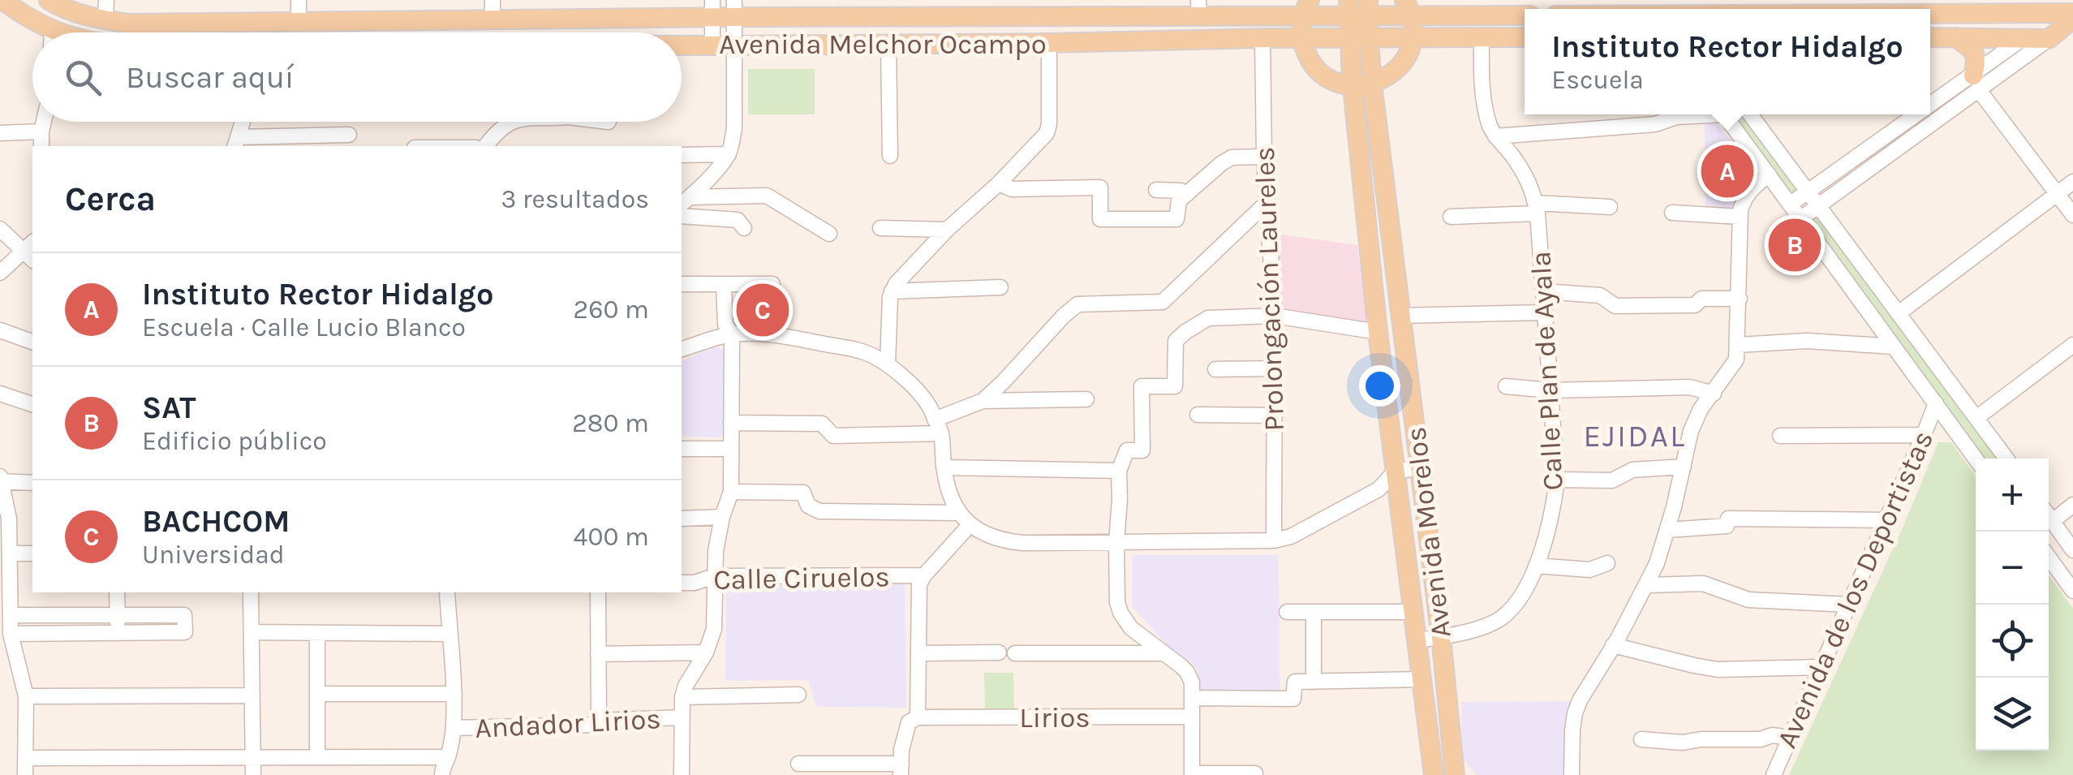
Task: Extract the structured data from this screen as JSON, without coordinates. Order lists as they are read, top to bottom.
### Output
{
  "streets": {
    "main road": ["Avenida Melchor Ocampo", "Avenida Morelos"],
    "street": [
      "Prolongación Laureles",
      "Calle Plan de Ayala",
      "Calle Ciruelos",
      "Avenida de los Deportistas",
      "Lirios",
      "Andador Lirios"
    ]
  },
  "crossings": [
    ["Avenida Melchor Ocampo", "Prolongación Laureles"],
    ["Avenida Melchor Ocampo", "Calle Plan de Ayala"],
    ["Avenida Melchor Ocampo", "Avenida Morelos"],
    ["Calle Plan de Ayala", "Avenida Morelos"]
  ],
  "districts": ["EJIDAL"],
  "page": {
    "popup": ["Instituto Rector Hidalgo", "Escuela"],
    "search": "Buscar aquí",
    "pins": ["A", "B", "C"],
    "heading": ["Cerca", "3 resultados"],
    "list": [
      {
        "mark": "A",
        "name": "Instituto Rector Hidalgo",
        "note": "Escuela · Calle Lucio Blanco",
        "value": "260 m"
      },
      {
        "mark": "B",
        "name": "SAT",
        "note": "Edificio público",
        "value": "280 m"
      },
      {
        "mark": "C",
        "name": "BACHCOM",
        "note": "Universidad",
        "value": "400 m"
      }
    ],
    "map_buttons": ["+", "−"]
  }
}
